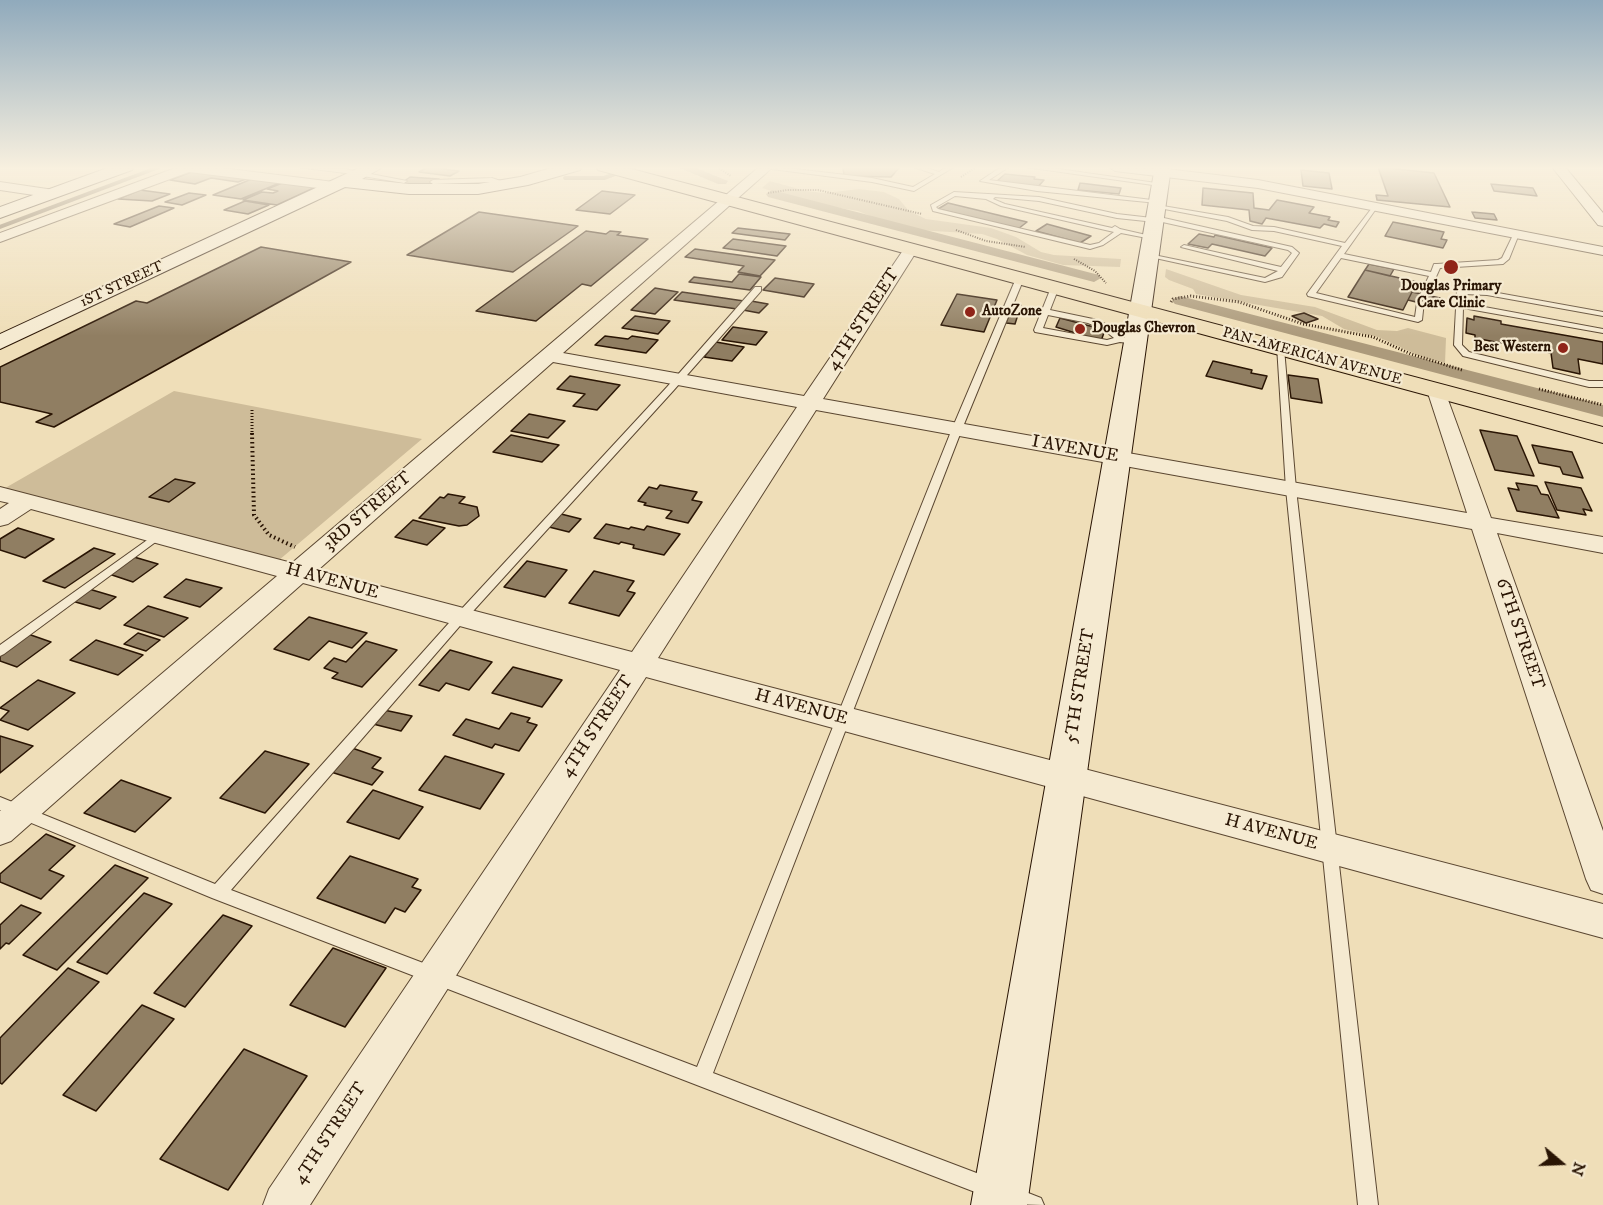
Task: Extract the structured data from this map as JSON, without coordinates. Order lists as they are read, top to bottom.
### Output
{
  "streets": {
    "main road": ["1ST STREET", "PAN-AMERICAN AVENUE", "5TH STREET"],
    "street": [
      "4TH STREET",
      "I AVENUE",
      "3RD STREET",
      "H AVENUE",
      "6TH STREET"
    ]
  },
  "crossings": [
    ["4TH STREET", "PAN-AMERICAN AVENUE"],
    ["4TH STREET", "I AVENUE"],
    ["4TH STREET", "H AVENUE"],
    ["PAN-AMERICAN AVENUE", "6TH STREET"],
    ["PAN-AMERICAN AVENUE", "5TH STREET"],
    ["I AVENUE", "3RD STREET"],
    ["I AVENUE", "6TH STREET"],
    ["I AVENUE", "5TH STREET"],
    ["3RD STREET", "H AVENUE"],
    ["H AVENUE", "5TH STREET"]
  ],
  "places": [
    "Douglas Primary Care Clinic",
    "AutoZone",
    "Douglas Chevron",
    "Best Western"
  ],
  "north": "right"
}
